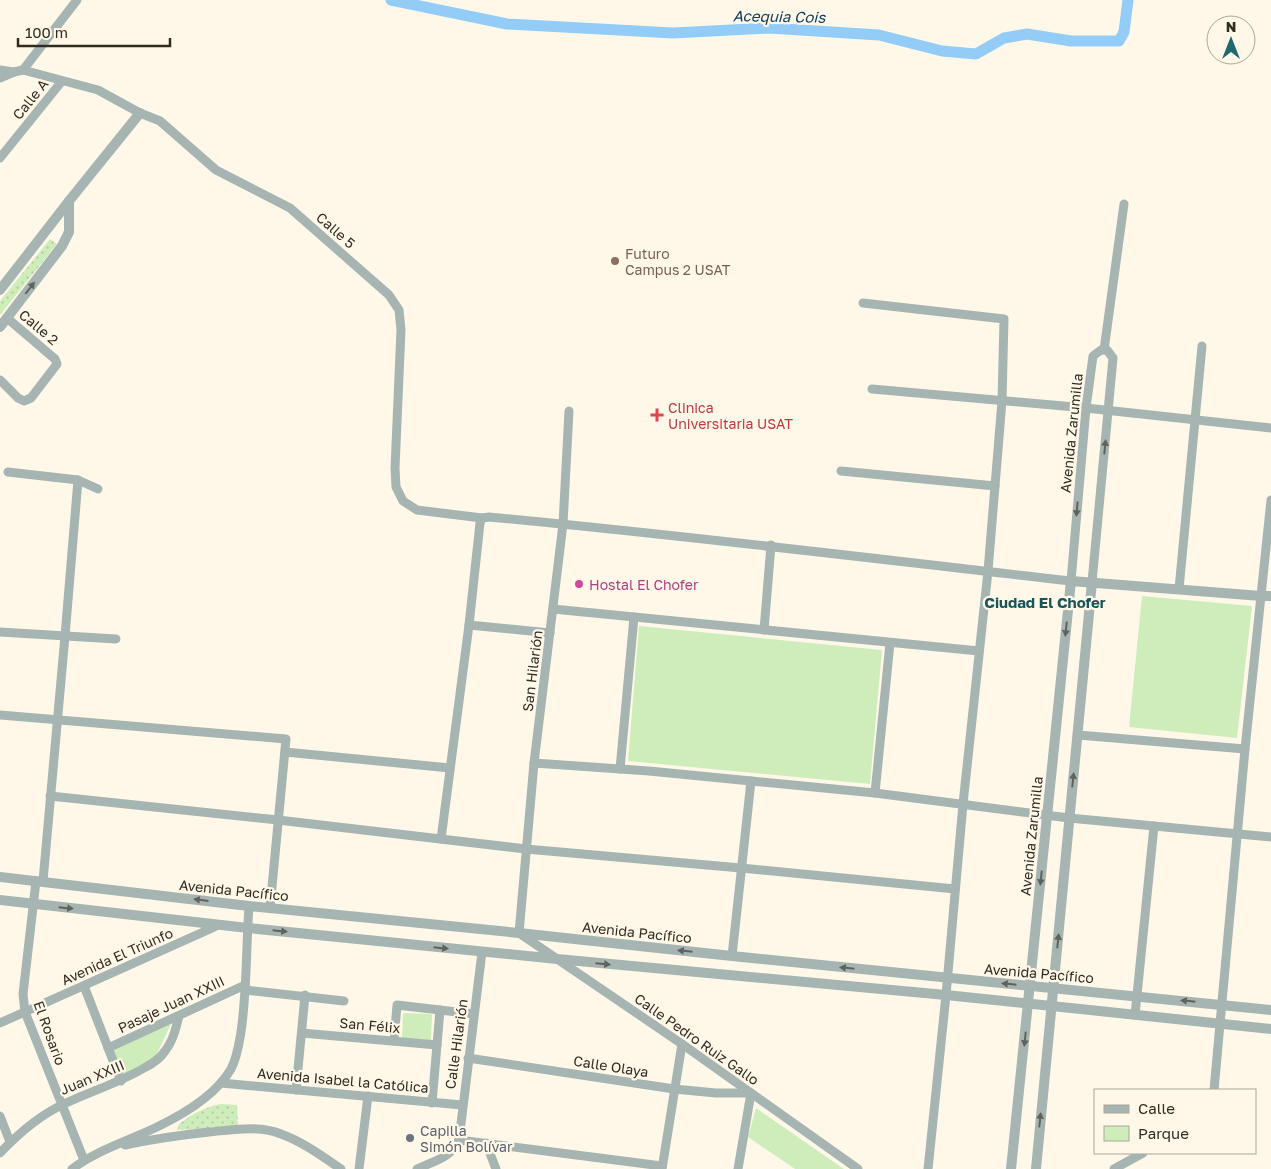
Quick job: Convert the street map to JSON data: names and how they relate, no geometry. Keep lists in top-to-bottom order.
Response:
{
  "streets": {
    "street": [
      "Calle A",
      "Calle 5",
      "Calle 2",
      "Avenida Zarumilla",
      "San Hilarión",
      "Avenida Pacífico",
      "Avenida El Triunfo",
      "Pasaje Juan XXIII",
      "San Félix",
      "El Rosario",
      "Calle Pedro Ruiz Gallo",
      "Calle Hilarión",
      "Calle Olaya",
      "Juan XXIII",
      "Avenida Isabel la Católica"
    ]
  },
  "crossings": [
    ["Calle A", "Calle 5"],
    ["Calle 5", "Avenida Zarumilla"],
    ["Calle 5", "San Hilarión"],
    ["Avenida Zarumilla", "Avenida Pacífico"],
    ["San Hilarión", "Avenida Pacífico"],
    ["San Hilarión", "Calle Pedro Ruiz Gallo"],
    ["Avenida Pacífico", "El Rosario"],
    ["Avenida Pacífico", "Calle Pedro Ruiz Gallo"],
    ["Avenida El Triunfo", "El Rosario"],
    ["Pasaje Juan XXIII", "Juan XXIII"],
    ["El Rosario", "Juan XXIII"],
    ["Calle Pedro Ruiz Gallo", "Calle Olaya"],
    ["Calle Hilarión", "Calle Olaya"],
    ["Calle Hilarión", "Avenida Isabel la Católica"]
  ],
  "districts": ["Ciudad El Chofer"],
  "water": ["Acequia Cois"],
  "places": {
    "other": ["Futuro Campus 2 USAT", "Hostal El Chofer", "Capilla Simón Bolívar"],
    "health": ["Clinica Universitaria USAT"]
  },
  "legend": ["Calle", "Parque"],
  "scale_bar": "100 m",
  "north": "top"
}
